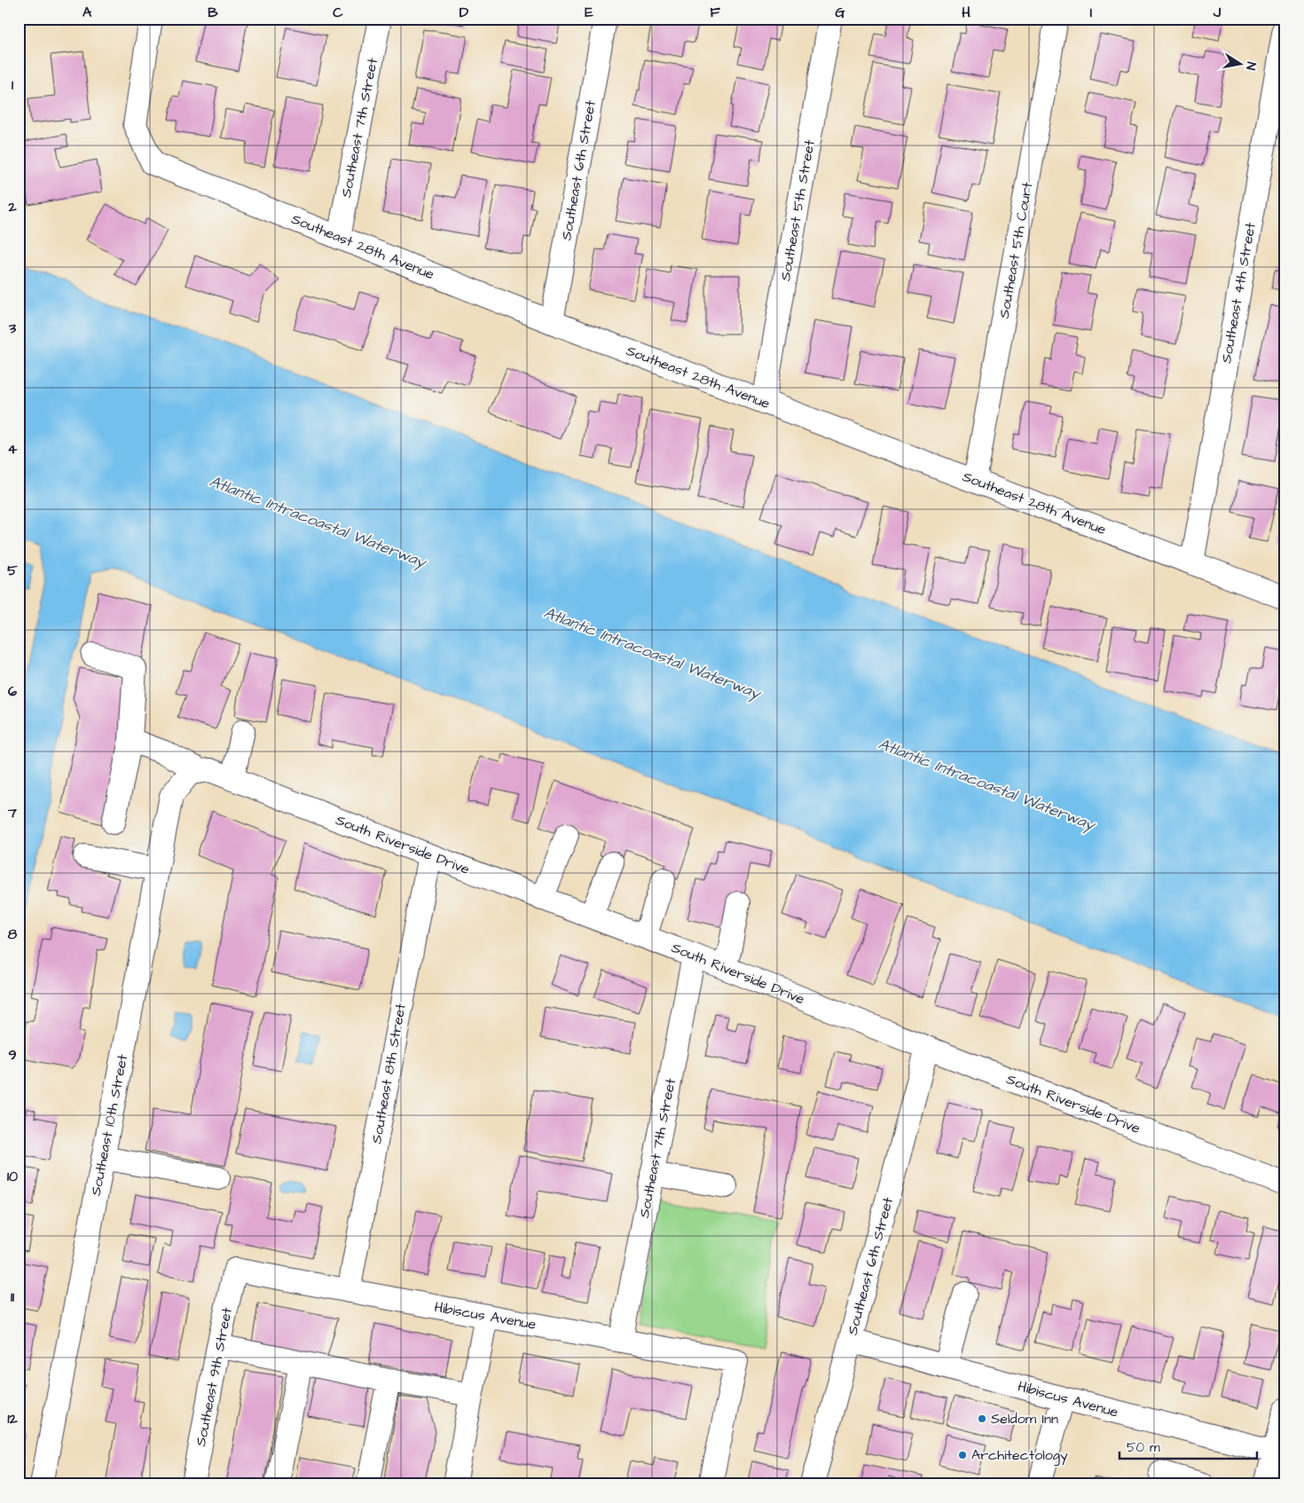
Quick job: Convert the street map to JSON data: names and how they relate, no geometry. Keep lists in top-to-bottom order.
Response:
{
  "streets": {
    "street": [
      "Southeast 7th Street",
      "Southeast 6th Street",
      "Southeast 5th Street",
      "Southeast 28th Avenue",
      "Southeast 5th Court",
      "Southeast 4th Street",
      "South Riverside Drive",
      "Southeast 8th Street",
      "Southeast 10th Street",
      "Hibiscus Avenue",
      "Southeast 9th Street"
    ]
  },
  "crossings": [
    ["Southeast 7th Street", "Southeast 28th Avenue"],
    ["Southeast 7th Street", "South Riverside Drive"],
    ["Southeast 7th Street", "Hibiscus Avenue"],
    ["Southeast 6th Street", "Southeast 28th Avenue"],
    ["Southeast 6th Street", "South Riverside Drive"],
    ["Southeast 6th Street", "Hibiscus Avenue"],
    ["Southeast 5th Street", "Southeast 28th Avenue"],
    ["Southeast 28th Avenue", "Southeast 5th Court"],
    ["Southeast 28th Avenue", "Southeast 4th Street"],
    ["South Riverside Drive", "Southeast 8th Street"],
    ["South Riverside Drive", "Southeast 10th Street"],
    ["Southeast 8th Street", "Hibiscus Avenue"],
    ["Hibiscus Avenue", "Southeast 9th Street"]
  ],
  "water": ["Atlantic Intracoastal Waterway"],
  "places": ["Seldom Inn", "Architectology"],
  "scale_bar": "50 m",
  "north": "right",
  "grid": {
    "columns": [
      "A",
      "B",
      "C",
      "D",
      "E",
      "F",
      "G",
      "H",
      "I",
      "J"
    ],
    "rows": [
      "1",
      "2",
      "3",
      "4",
      "5",
      "6",
      "7",
      "8",
      "9",
      "10",
      "11",
      "12"
    ]
  }
}
